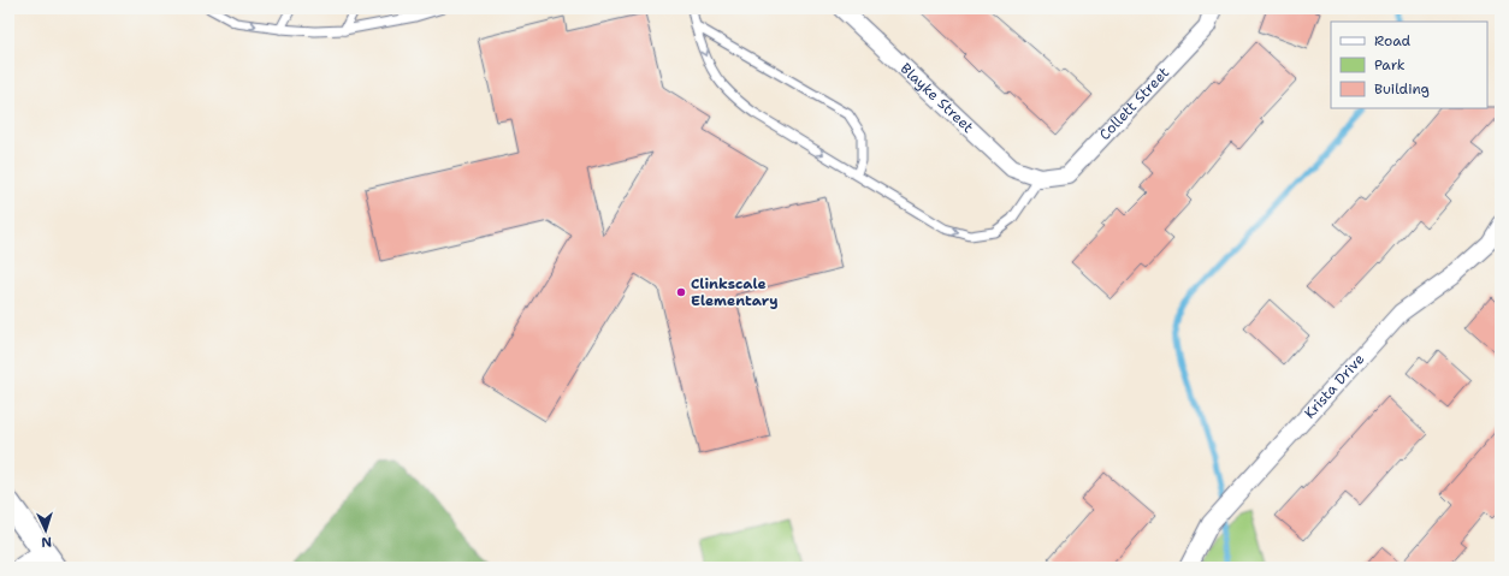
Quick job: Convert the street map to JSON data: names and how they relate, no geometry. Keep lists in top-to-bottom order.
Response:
{
  "streets": {
    "street": ["Blayke Street", "Collett Street", "Krista Drive"]
  },
  "crossings": [
    ["Blayke Street", "Collett Street"]
  ],
  "places": ["Clinkscale Elementary"],
  "legend": ["Road", "Park", "Building"],
  "north": "bottom"
}
